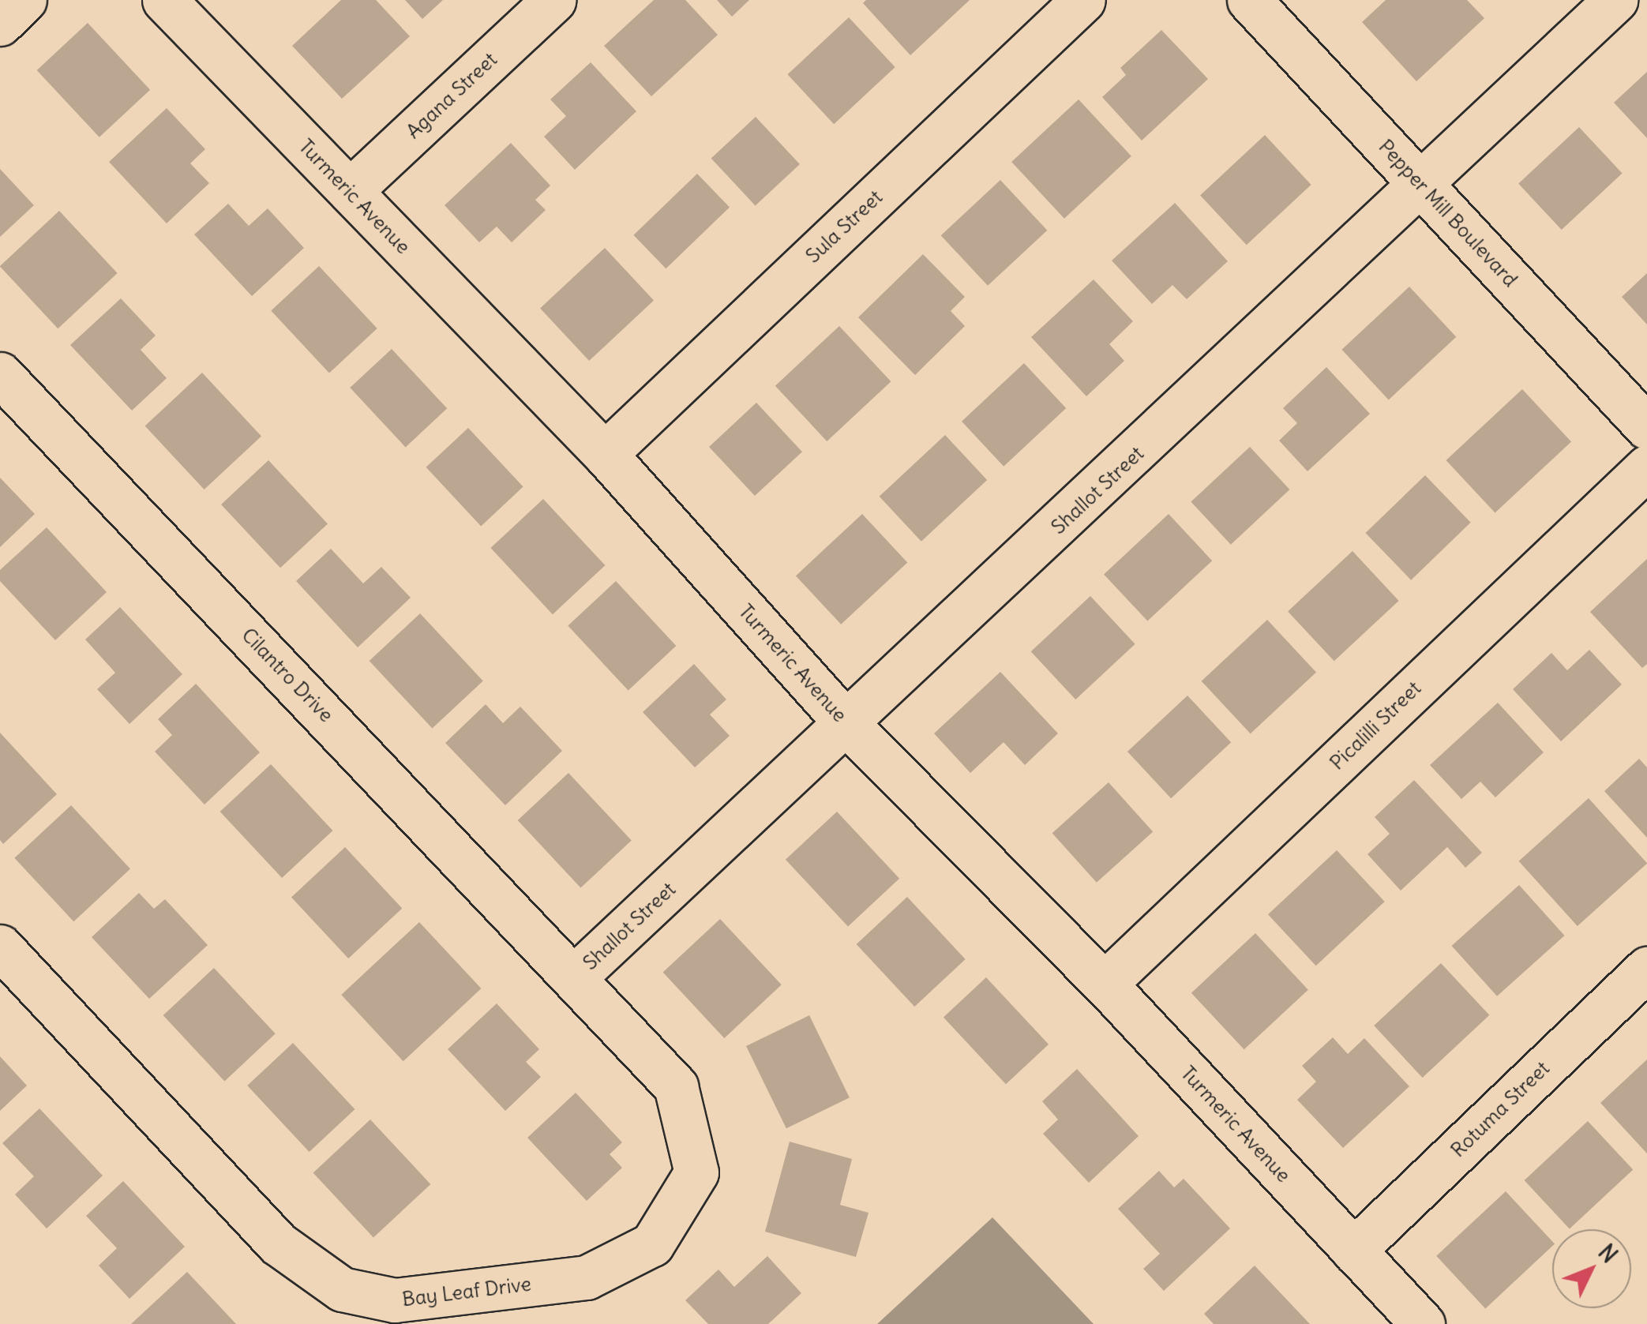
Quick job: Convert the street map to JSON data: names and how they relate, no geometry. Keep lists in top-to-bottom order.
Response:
{
  "streets": {
    "street": [
      "Agana Street",
      "Turmeric Avenue",
      "Pepper Mill Boulevard",
      "Sula Street",
      "Shallot Street",
      "Cilantro Drive",
      "Picalilli Street",
      "Rotuma Street",
      "Bay Leaf Drive"
    ]
  },
  "crossings": [
    ["Agana Street", "Turmeric Avenue"],
    ["Turmeric Avenue", "Sula Street"],
    ["Turmeric Avenue", "Shallot Street"],
    ["Turmeric Avenue", "Picalilli Street"],
    ["Turmeric Avenue", "Rotuma Street"],
    ["Pepper Mill Boulevard", "Shallot Street"],
    ["Shallot Street", "Cilantro Drive"],
    ["Shallot Street", "Bay Leaf Drive"],
    ["Cilantro Drive", "Bay Leaf Drive"]
  ],
  "north": "top right"
}
